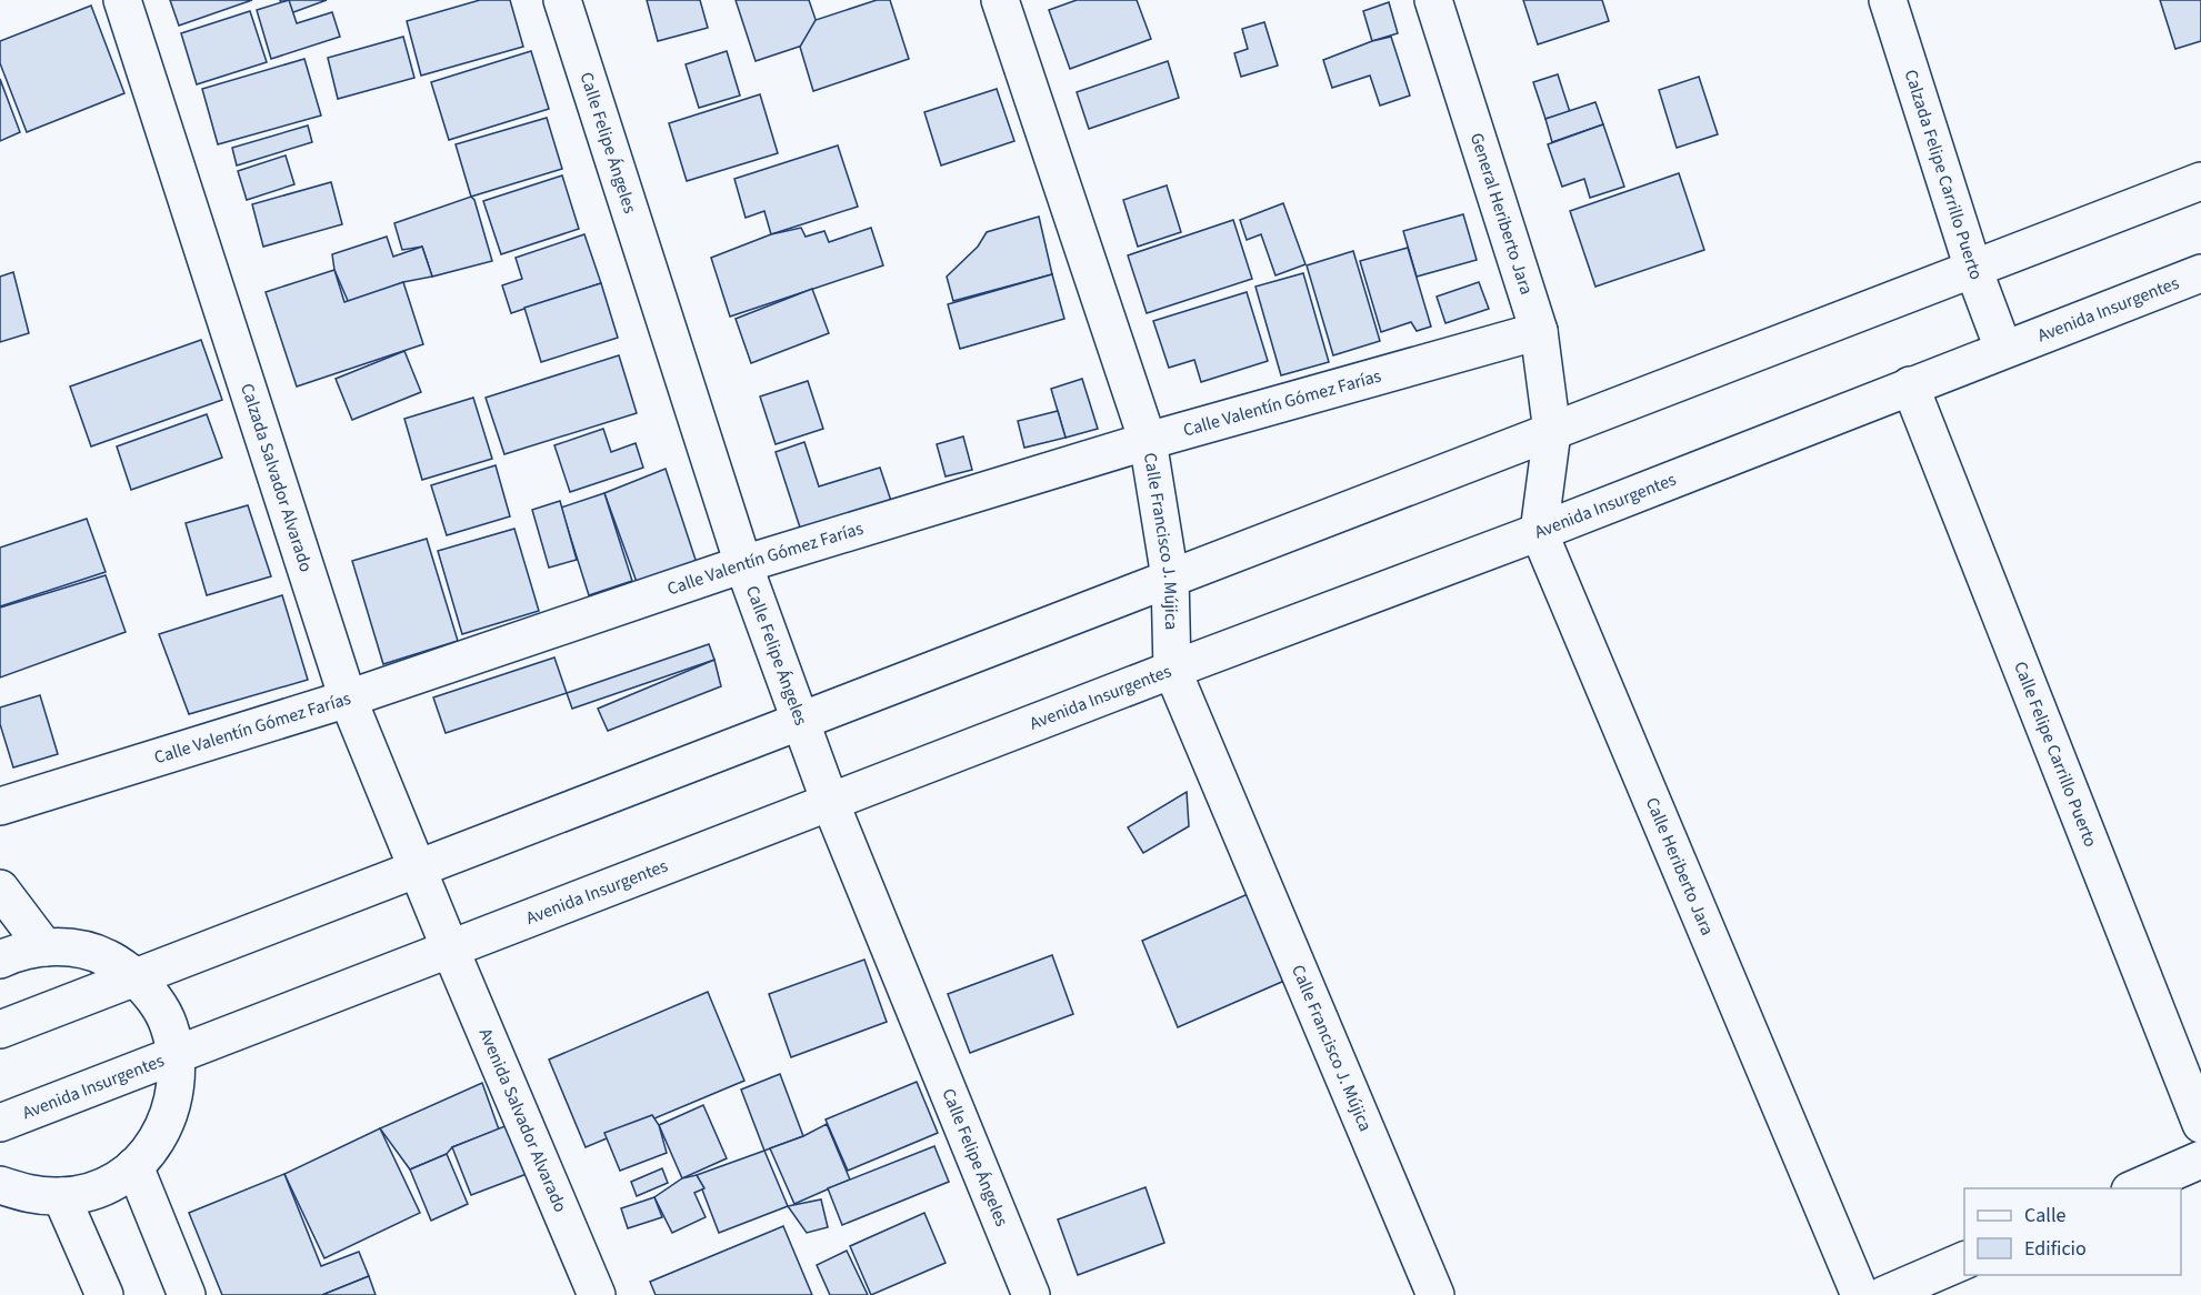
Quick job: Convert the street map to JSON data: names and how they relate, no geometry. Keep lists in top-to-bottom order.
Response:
{
  "streets": {
    "street": [
      "Calle Felipe Ángeles",
      "Calzada Felipe Carrillo Puerto",
      "General Heriberto Jara",
      "Avenida Insurgentes",
      "Calle Valentín Gómez Farías",
      "Calzada Salvador Alvarado",
      "Calle Francisco J. Mújica",
      "Calle Felipe Carrillo Puerto",
      "Calle Heriberto Jara",
      "Avenida Salvador Alvarado"
    ]
  },
  "crossings": [
    ["Calle Felipe Ángeles", "Avenida Insurgentes"],
    ["Calle Felipe Ángeles", "Calle Valentín Gómez Farías"],
    ["Calzada Felipe Carrillo Puerto", "Avenida Insurgentes"],
    ["General Heriberto Jara", "Calle Valentín Gómez Farías"],
    ["Avenida Insurgentes", "Calzada Salvador Alvarado"],
    ["Avenida Insurgentes", "Calle Francisco J. Mújica"],
    ["Avenida Insurgentes", "Calle Felipe Carrillo Puerto"],
    ["Avenida Insurgentes", "Calle Heriberto Jara"],
    ["Avenida Insurgentes", "Avenida Salvador Alvarado"],
    ["Calle Valentín Gómez Farías", "Calzada Salvador Alvarado"],
    ["Calle Valentín Gómez Farías", "Calle Francisco J. Mújica"],
    ["Calzada Salvador Alvarado", "Avenida Salvador Alvarado"]
  ],
  "legend": ["Calle", "Edificio"]
}
